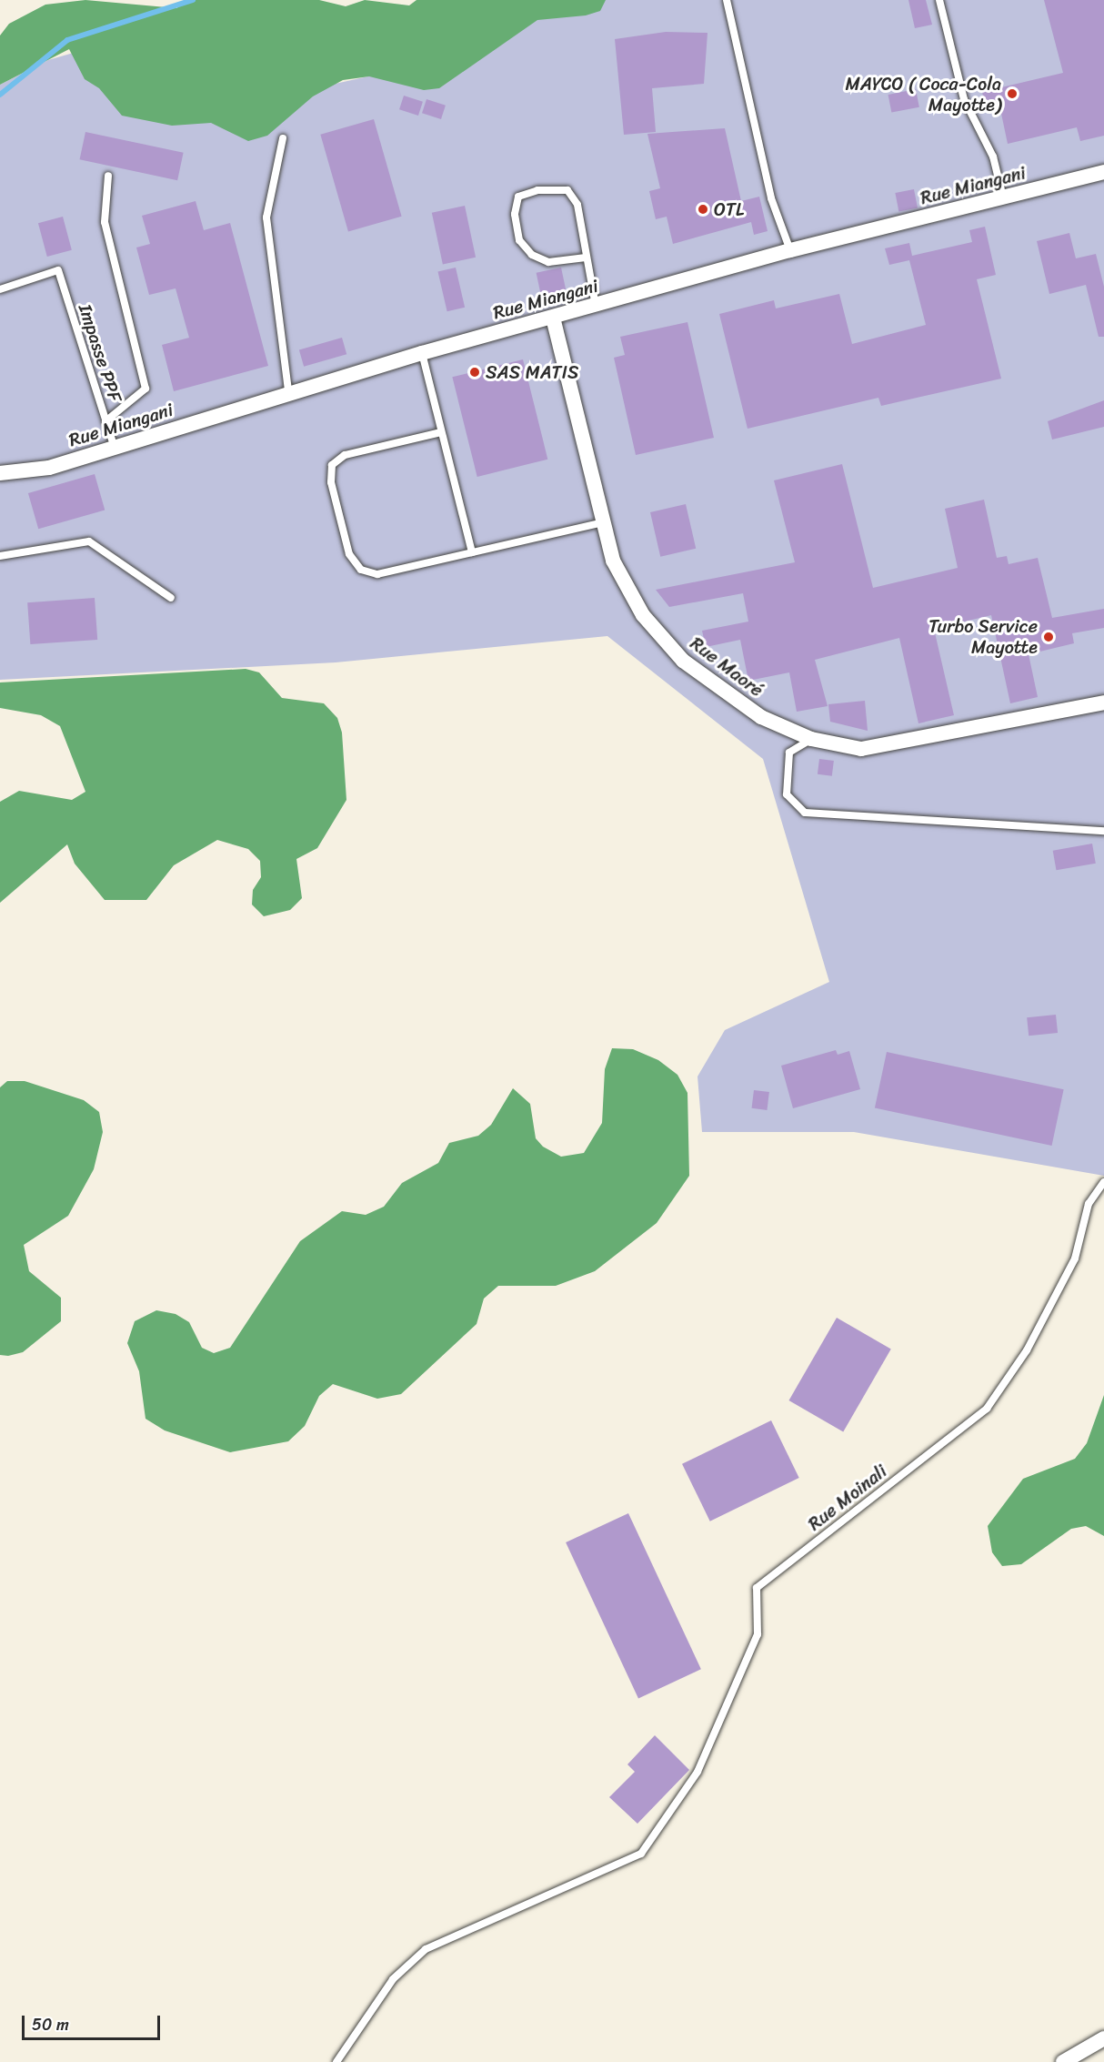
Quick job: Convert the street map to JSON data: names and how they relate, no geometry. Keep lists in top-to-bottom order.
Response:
{
  "streets": {
    "street": ["Rue Miangani", "Rue Maoré"],
    "lane": ["Impasse PPF", "Rue Moinali"]
  },
  "crossings": [
    ["Rue Miangani", "Impasse PPF"],
    ["Rue Miangani", "Rue Maoré"]
  ],
  "places": [
    "MAYCO ( Coca-Cola Mayotte)",
    "OTL",
    "SAS MATIS",
    "Turbo Service Mayotte"
  ],
  "scale_bar": "50 m"
}
